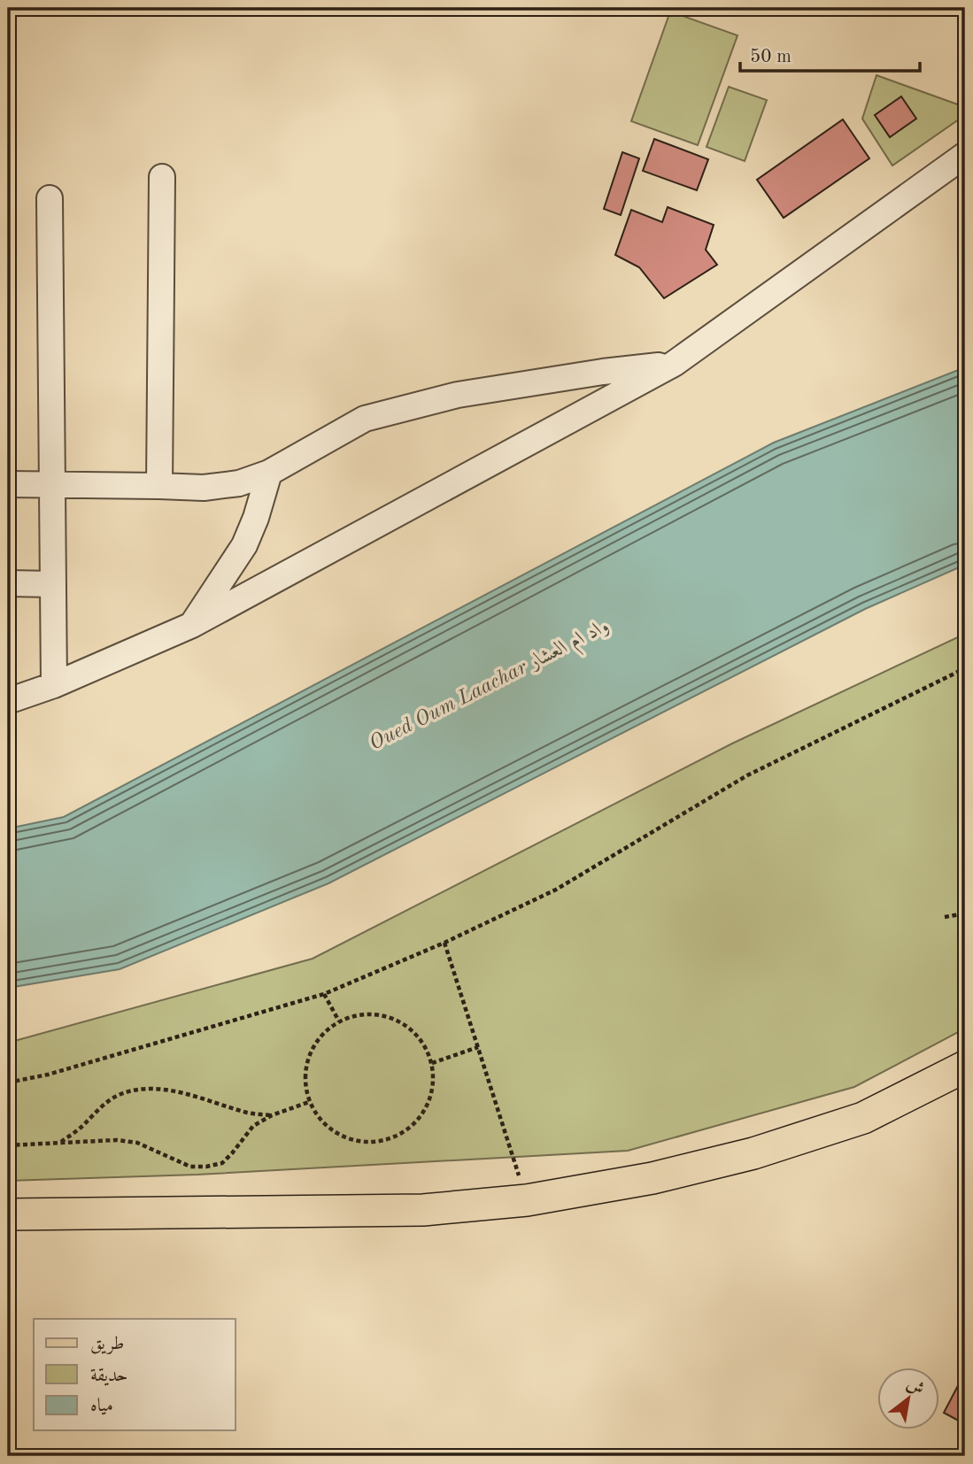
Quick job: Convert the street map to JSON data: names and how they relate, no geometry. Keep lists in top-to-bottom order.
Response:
{
  "water": ["Oued Oum Laachar واد ام العشار"],
  "legend": ["طريق", "حديقة", "مياه"],
  "scale_bar": "50 m",
  "north": "top right"
}
